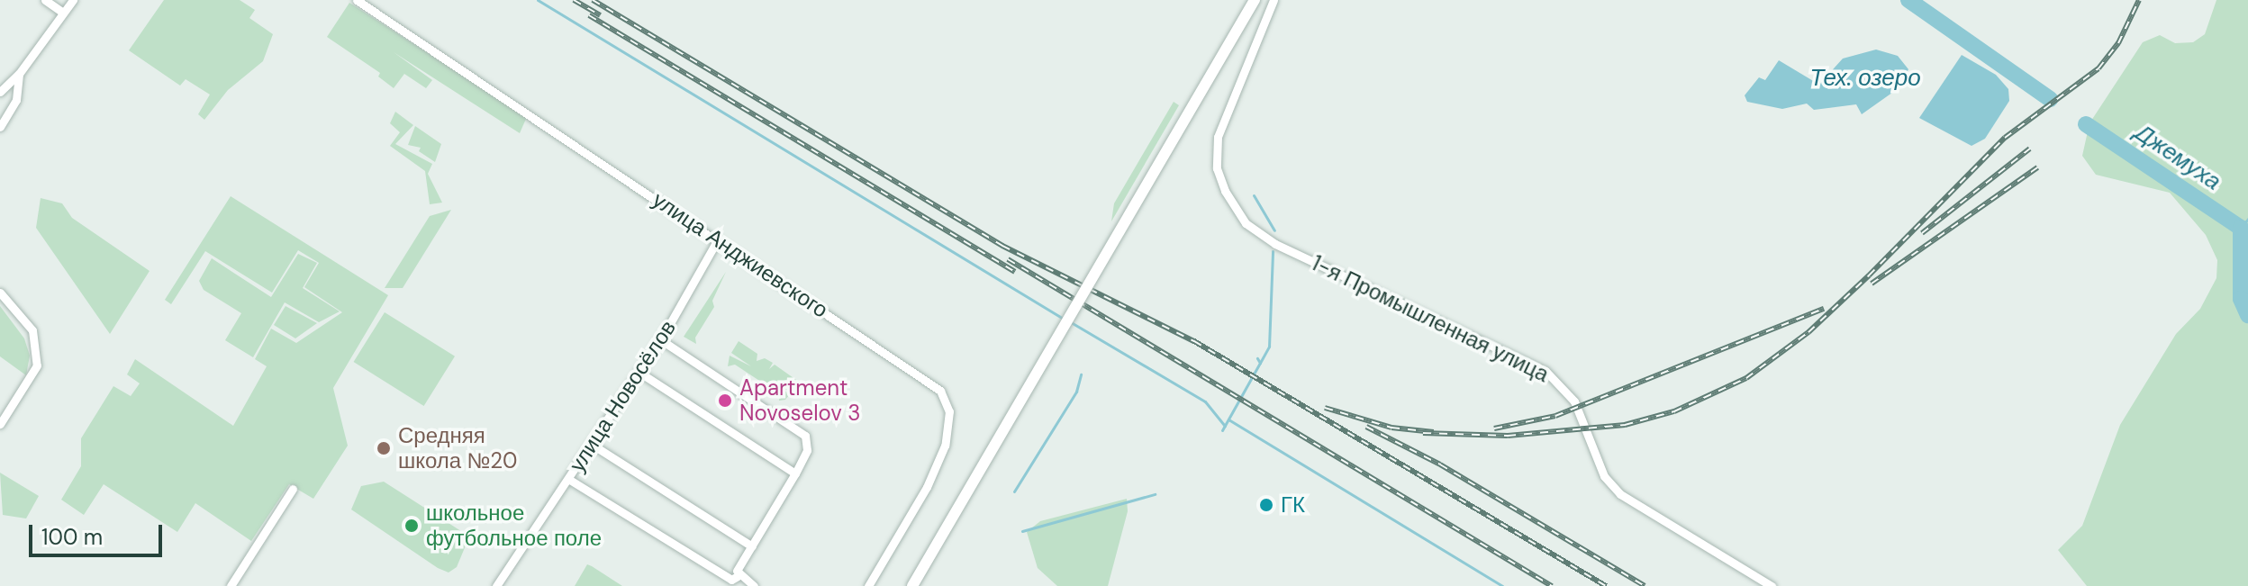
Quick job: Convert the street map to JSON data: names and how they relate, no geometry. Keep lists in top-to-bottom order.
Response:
{
  "streets": {
    "street": ["улица Анджиевского", "1-я Промышленная улица", "улица Новосёлов"]
  },
  "crossings": [
    ["улица Анджиевского", "улица Новосёлов"]
  ],
  "water": ["Тех. озеро", "Джемуха"],
  "places": [
    "Apartment Novoselov 3",
    "Средняя школа №20",
    "ГК",
    "школьное футбольное поле"
  ],
  "scale_bar": "100 m"
}
